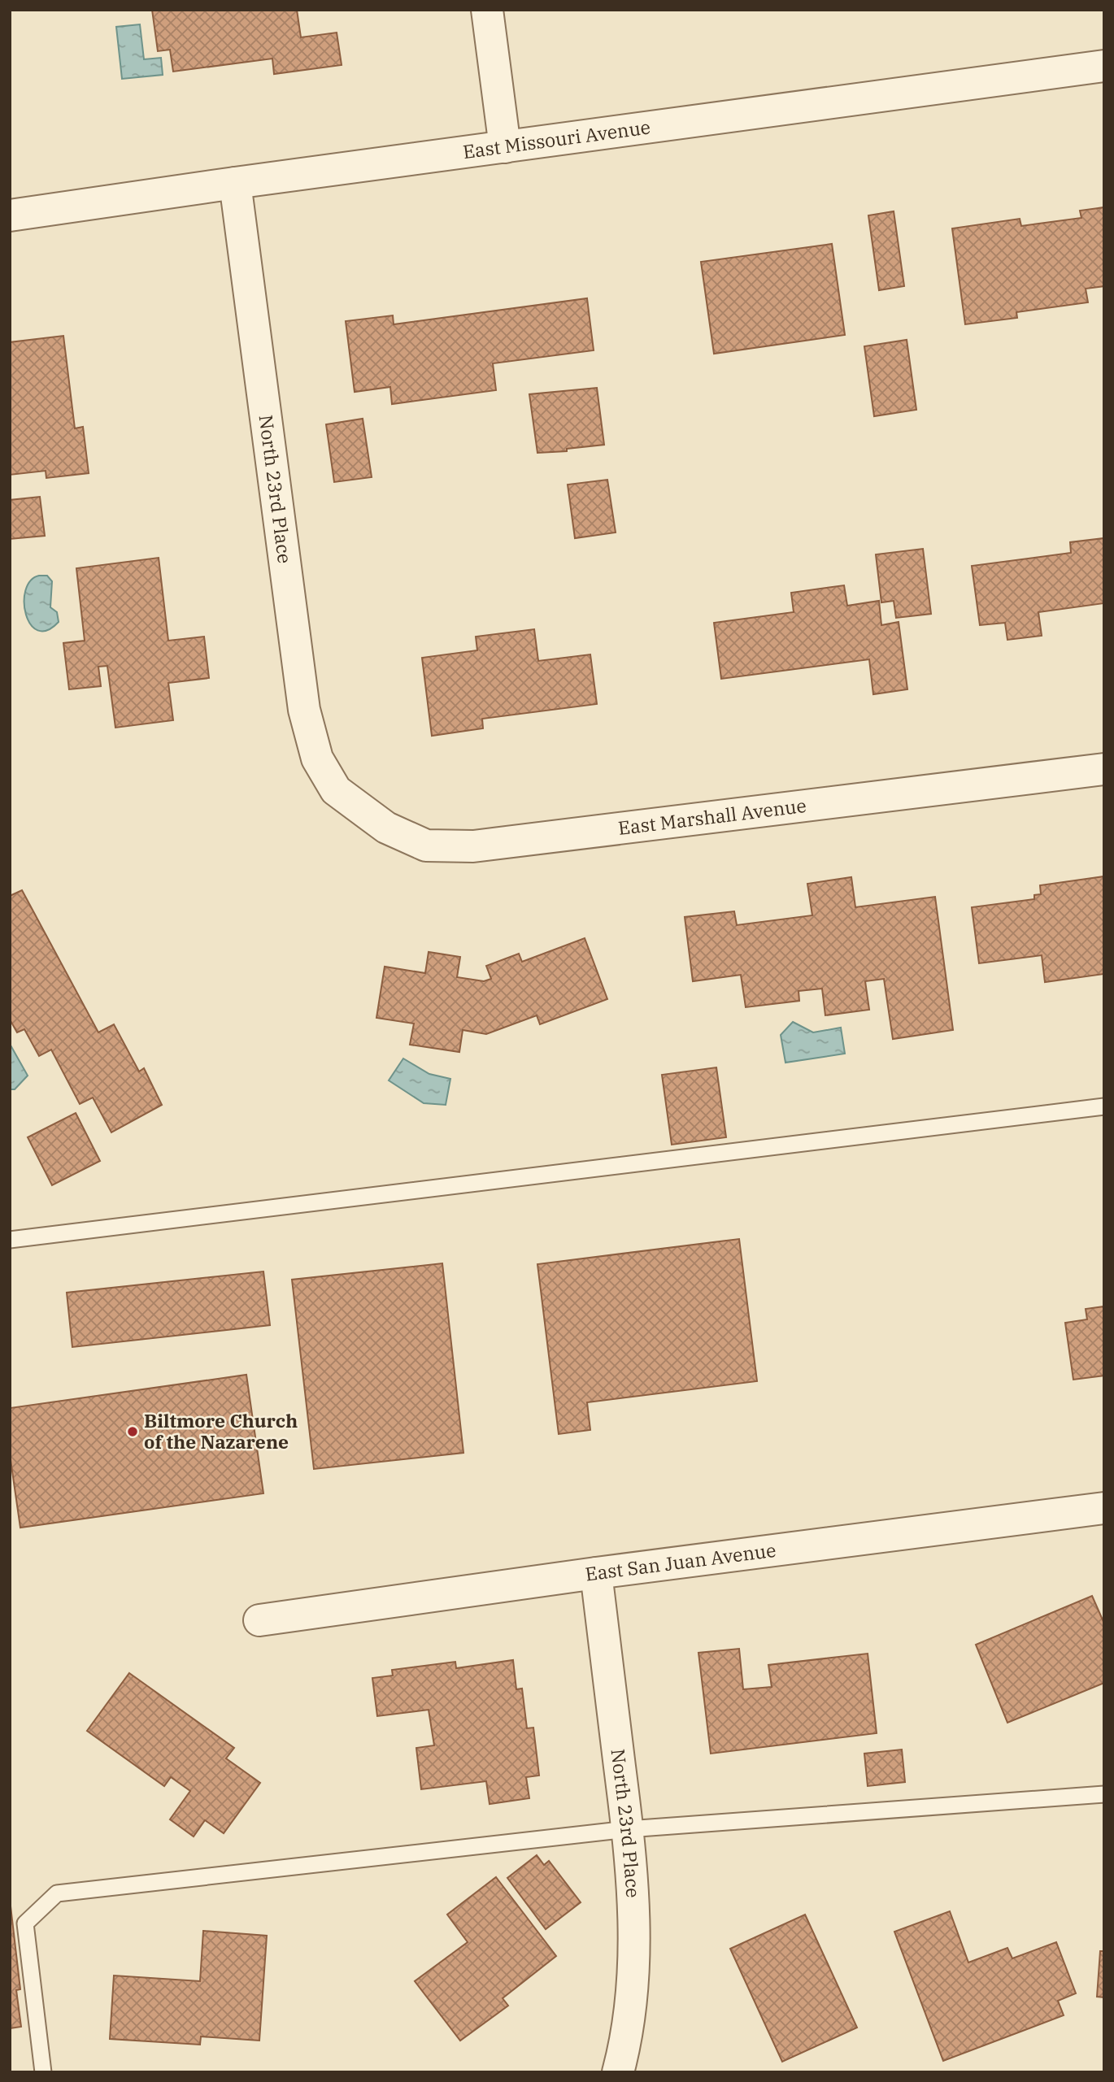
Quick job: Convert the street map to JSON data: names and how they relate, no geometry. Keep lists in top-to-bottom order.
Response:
{
  "streets": {
    "street": [
      "East Missouri Avenue",
      "North 23rd Place",
      "East Marshall Avenue",
      "East San Juan Avenue"
    ]
  },
  "crossings": [
    ["East Missouri Avenue", "North 23rd Place"],
    ["North 23rd Place", "East Marshall Avenue"],
    ["North 23rd Place", "East San Juan Avenue"]
  ],
  "places": ["Biltmore Church of the Nazarene"]
}
